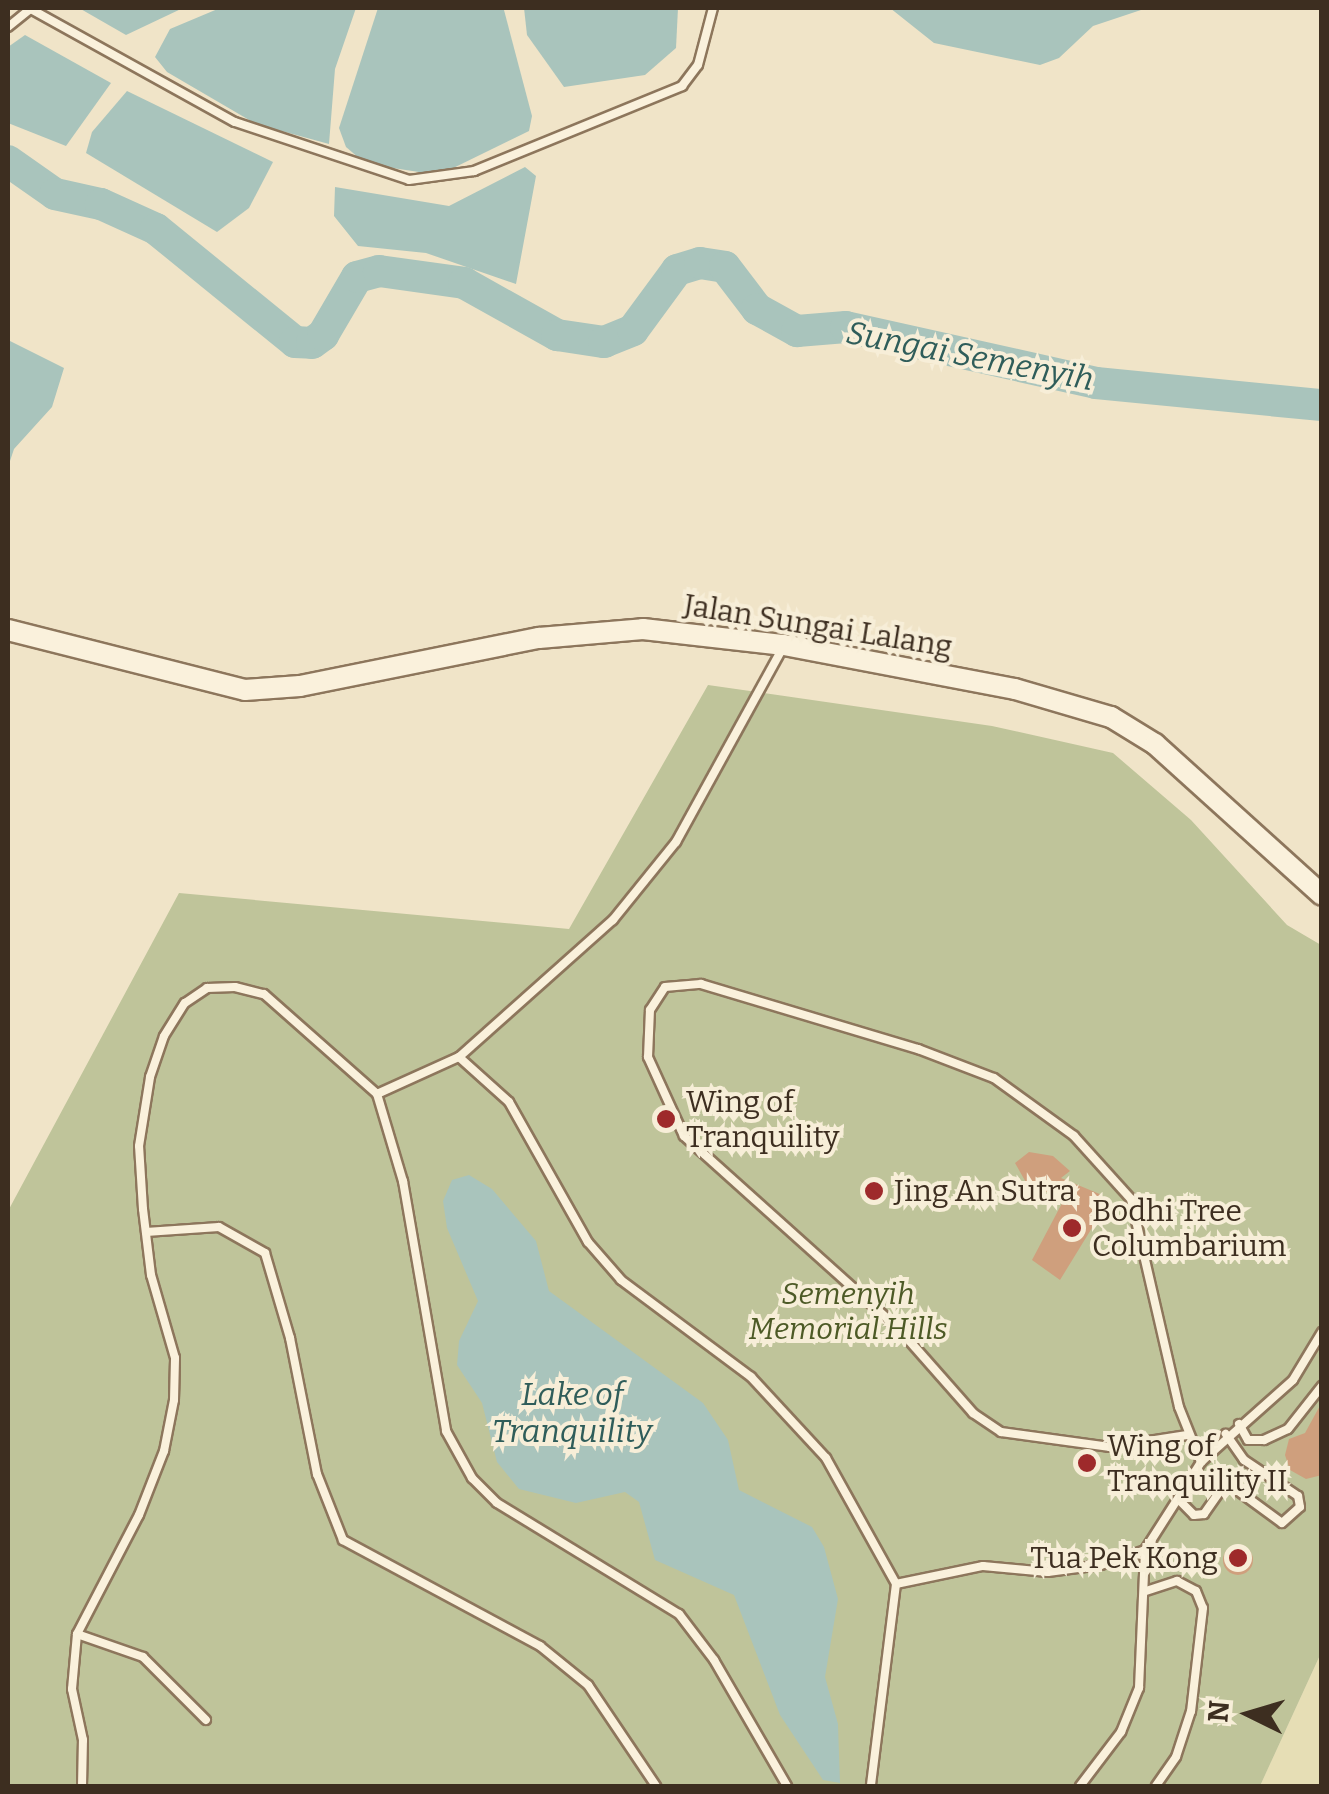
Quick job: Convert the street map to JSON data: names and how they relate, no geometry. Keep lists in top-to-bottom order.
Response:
{
  "streets": {
    "street": ["Jalan Sungai Lalang"]
  },
  "water": ["Sungai Semenyih", "Lake of Tranquility"],
  "parks": ["Semenyih Memorial Hills"],
  "places": [
    "Wing of Tranquility",
    "Jing An Sutra",
    "Bodhi Tree Columbarium",
    "Wing of Tranquility II",
    "Tua Pek Kong"
  ],
  "north": "left"
}
